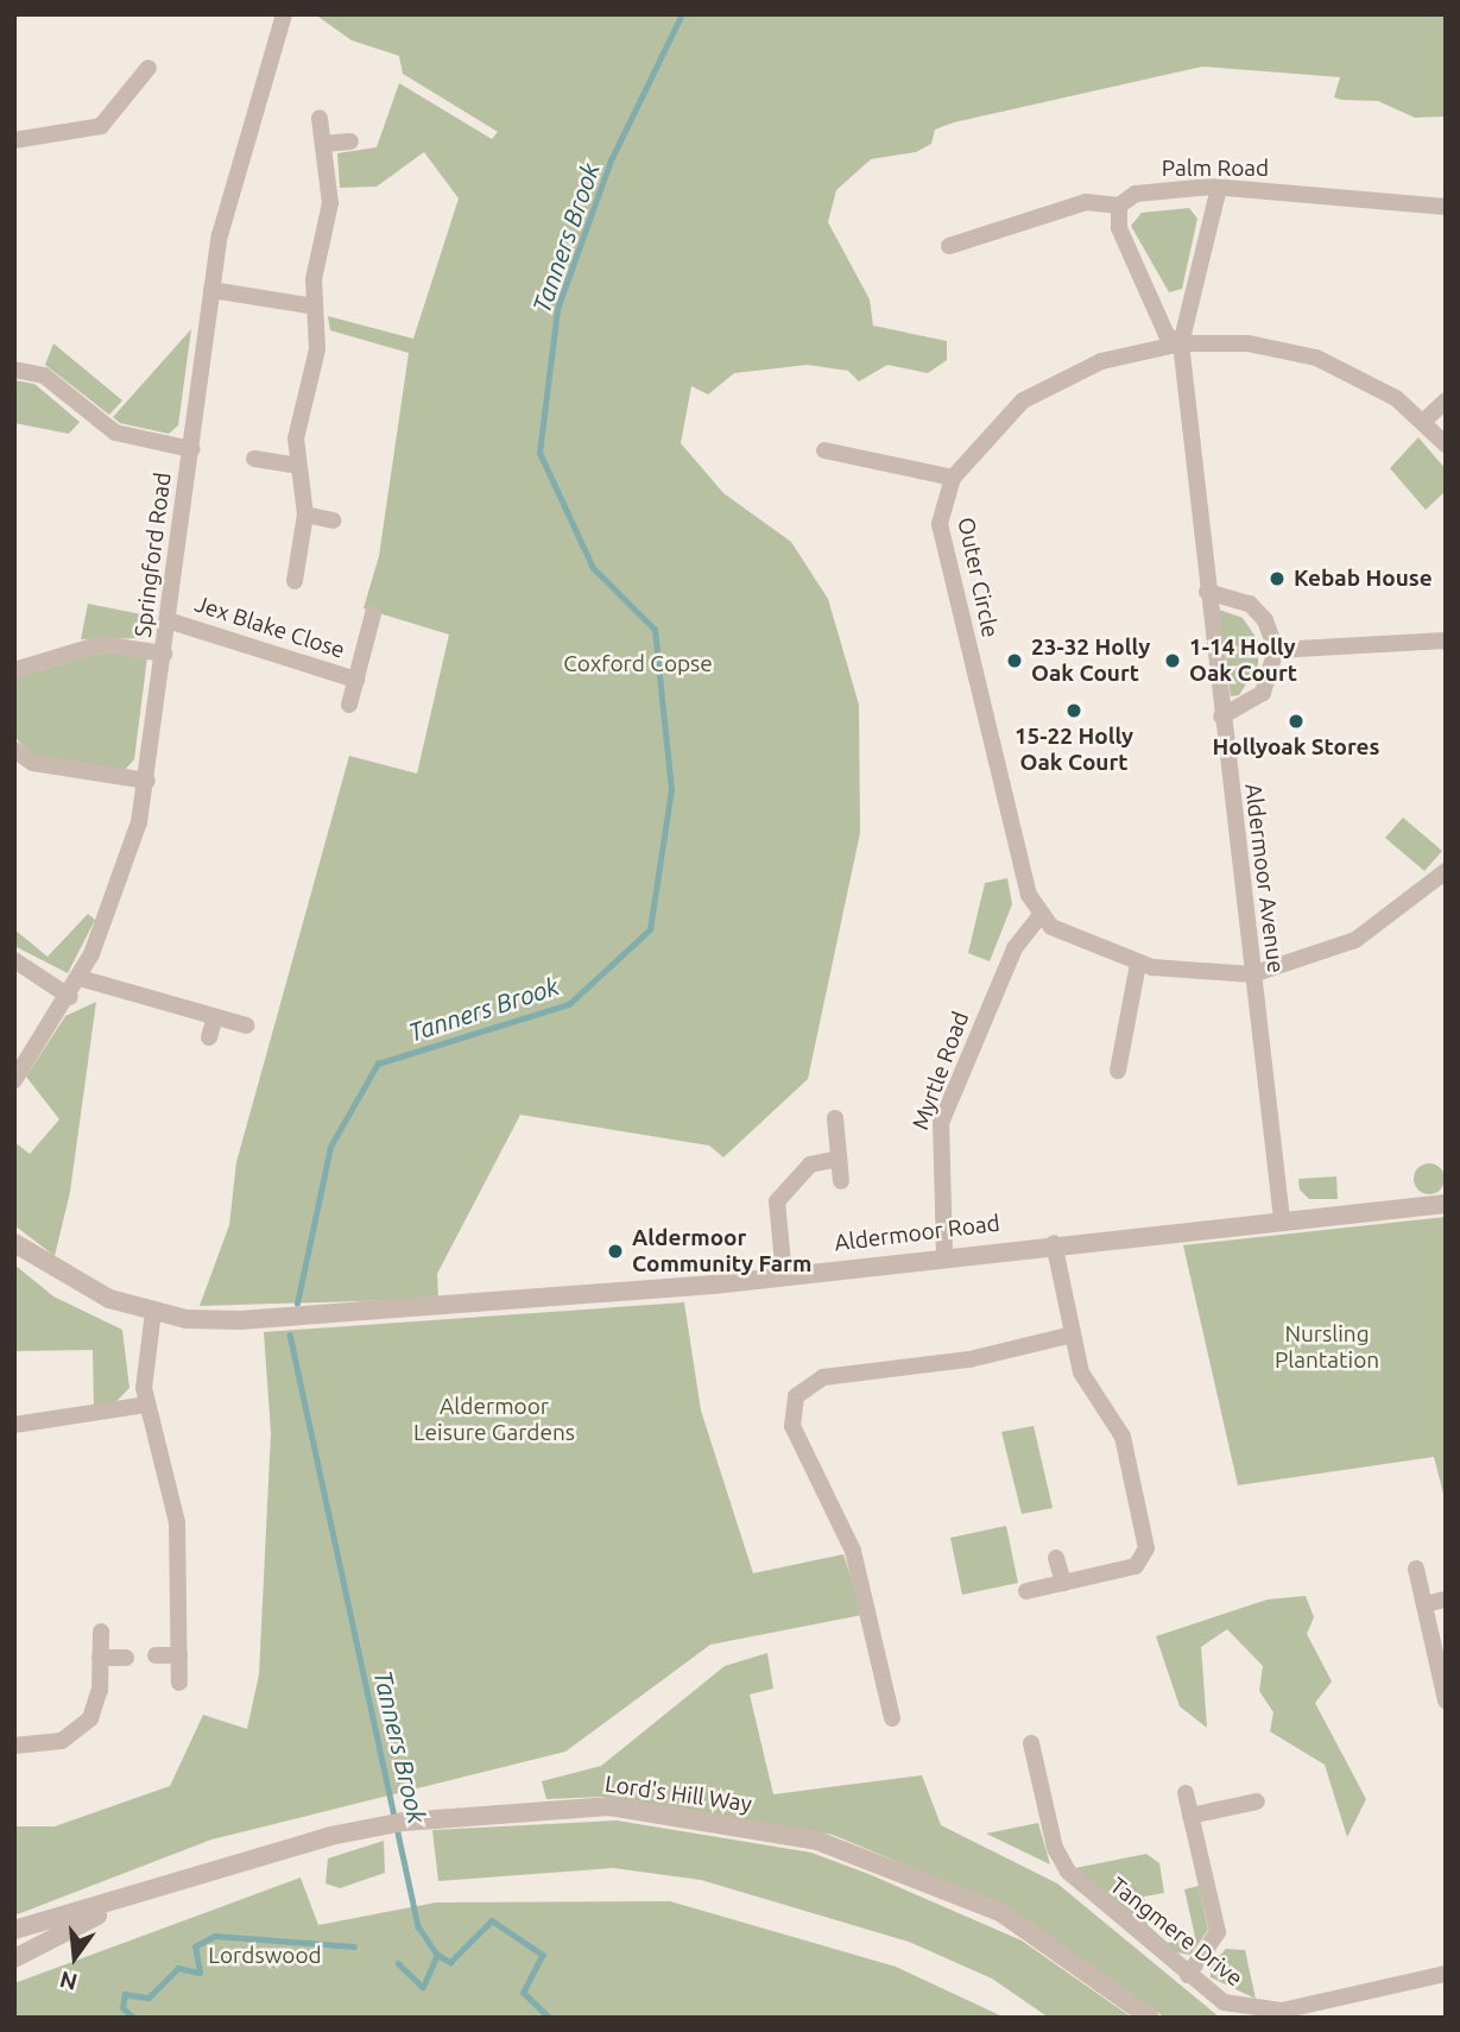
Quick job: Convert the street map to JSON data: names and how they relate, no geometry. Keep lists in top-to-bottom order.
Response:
{
  "streets": {
    "street": [
      "Palm Road",
      "Springford Road",
      "Outer Circle",
      "Jex Blake Close",
      "Aldermoor Avenue",
      "Myrtle Road",
      "Aldermoor Road",
      "Lord's Hill Way",
      "Tangmere Drive"
    ]
  },
  "crossings": [
    ["Palm Road", "Aldermoor Avenue"],
    ["Springford Road", "Jex Blake Close"],
    ["Outer Circle", "Aldermoor Avenue"],
    ["Outer Circle", "Myrtle Road"],
    ["Aldermoor Avenue", "Aldermoor Road"],
    ["Myrtle Road", "Aldermoor Road"]
  ],
  "water": ["Tanners Brook"],
  "parks": [
    "Coxford Copse",
    "Nursling Plantation",
    "Aldermoor Leisure Gardens",
    "Lordswood"
  ],
  "places": [
    "Kebab House",
    "23-32 Holly Oak Court",
    "1-14 Holly Oak Court",
    "15-22 Holly Oak Court",
    "Hollyoak Stores",
    "Aldermoor Community Farm"
  ],
  "north": "bottom"
}
